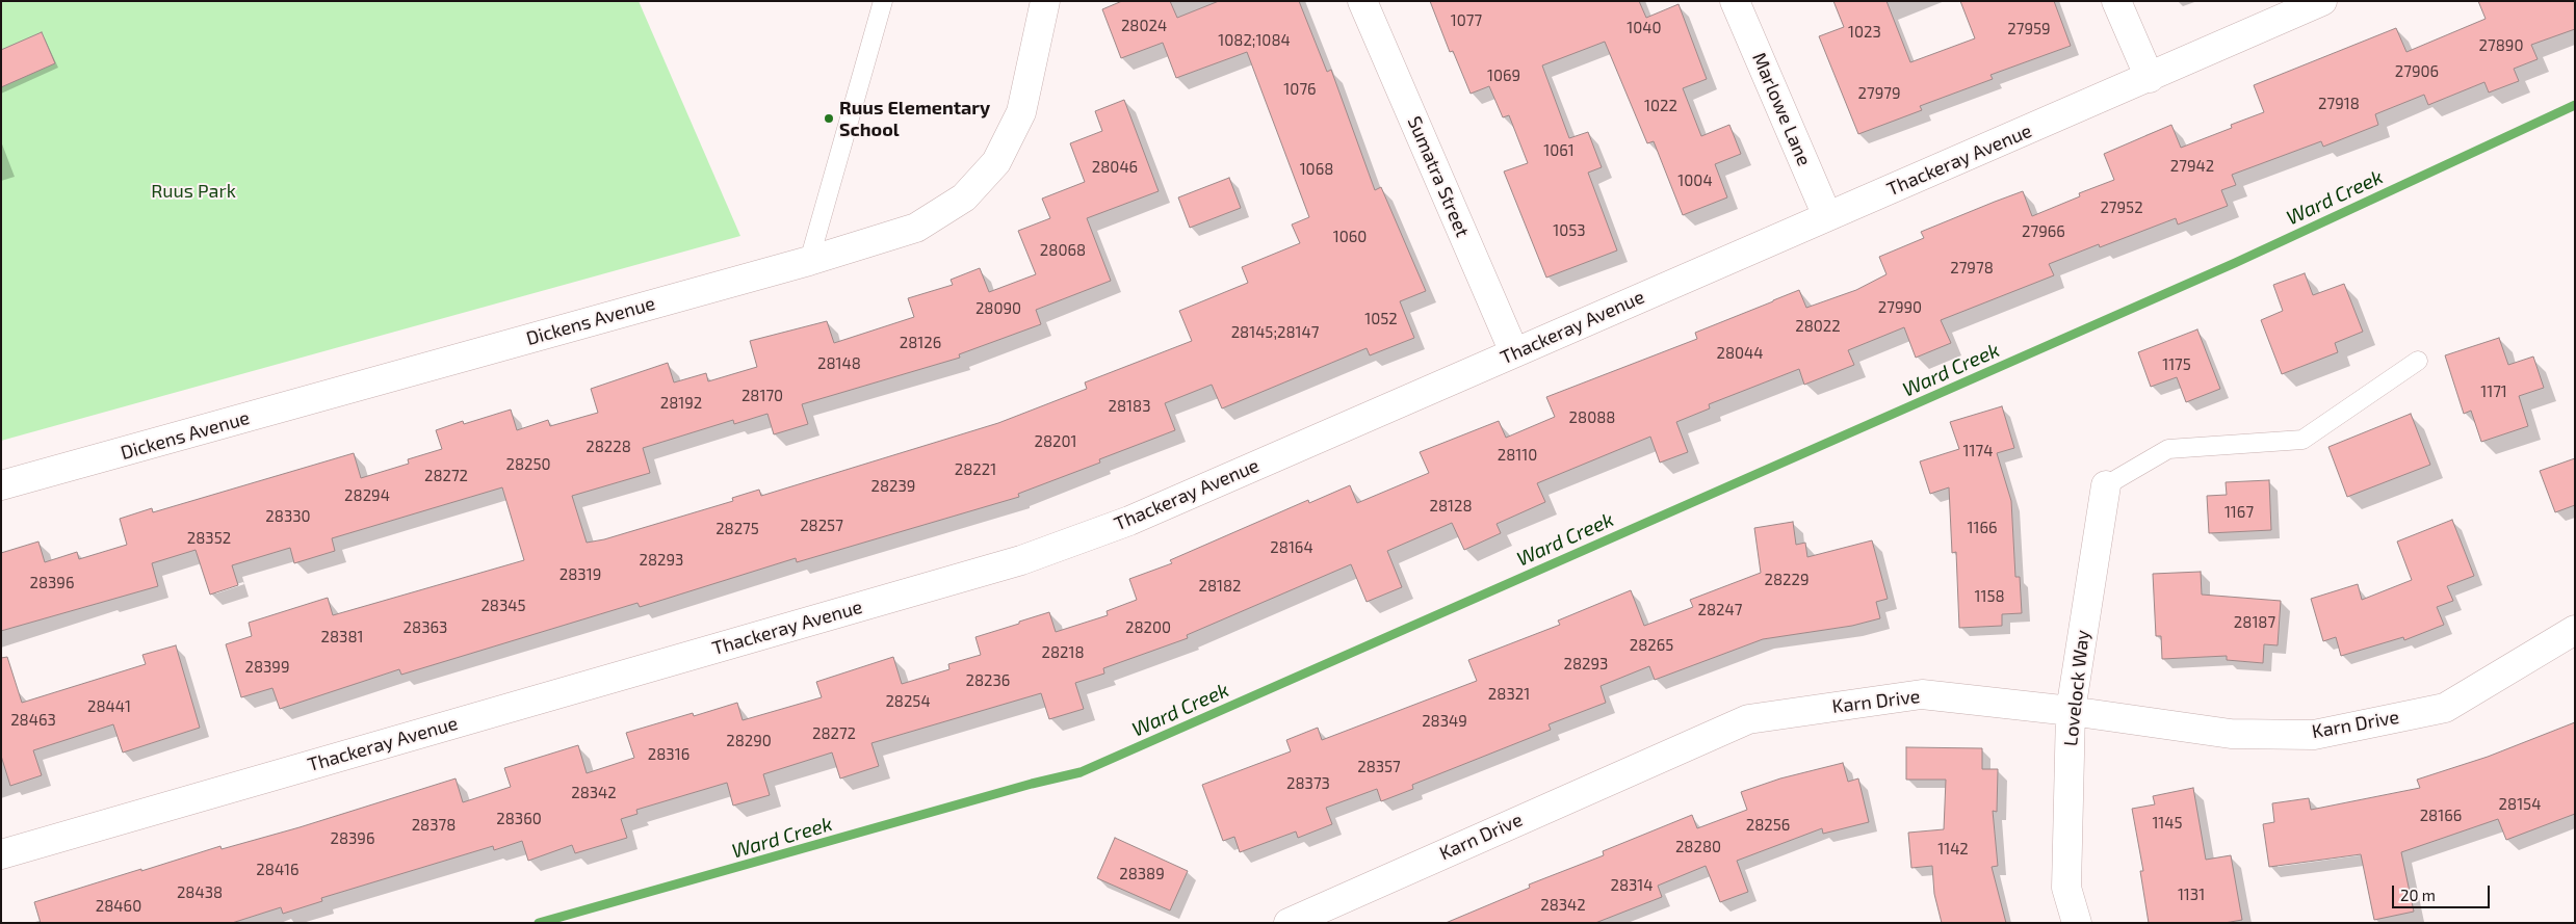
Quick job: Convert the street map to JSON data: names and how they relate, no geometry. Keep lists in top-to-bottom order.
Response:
{
  "streets": {
    "street": [
      "Marlowe Lane",
      "Thackeray Avenue",
      "Sumatra Street",
      "Dickens Avenue",
      "Lovelock Way",
      "Karn Drive"
    ]
  },
  "crossings": [
    ["Marlowe Lane", "Thackeray Avenue"],
    ["Thackeray Avenue", "Sumatra Street"],
    ["Lovelock Way", "Karn Drive"]
  ],
  "water": ["Ward Creek"],
  "parks": ["Ruus Park"],
  "places": ["Ruus Elementary School"],
  "house_numbers": [
    "1077",
    "28024",
    "1040",
    "27959",
    "1023",
    "1082;1084",
    "27890",
    "27906",
    "1069",
    "1076",
    "27979",
    "27918",
    "1022",
    "1061",
    "27942",
    "28046",
    "1068",
    "1004",
    "27952",
    "1053",
    "27966",
    "1060",
    "28068",
    "27978",
    "27990",
    "28090",
    "1052",
    "28022",
    "28145;28147",
    "28126",
    "28044",
    "28148",
    "1175",
    "1171",
    "28170",
    "28192",
    "28183",
    "28088",
    "28201",
    "28228",
    "1174",
    "28110",
    "28250",
    "28221",
    "28272",
    "28239",
    "28294",
    "28128",
    "1167",
    "28330",
    "28257",
    "1166",
    "28275",
    "28352",
    "28164",
    "28293",
    "28319",
    "28229",
    "28396",
    "28182",
    "1158",
    "28345",
    "28247",
    "28187",
    "28363",
    "28200",
    "28381",
    "28265",
    "28218",
    "28293",
    "28399",
    "28236",
    "28321",
    "28254",
    "28441",
    "28463",
    "28349",
    "28272",
    "28290",
    "28316",
    "28357",
    "28373",
    "28342",
    "28154",
    "28166",
    "28360",
    "1145",
    "28378",
    "28256",
    "28396",
    "28280",
    "1142",
    "28416",
    "28389",
    "28314",
    "28438",
    "1131",
    "28342",
    "28460"
  ],
  "scale_bar": "20 m"
}
